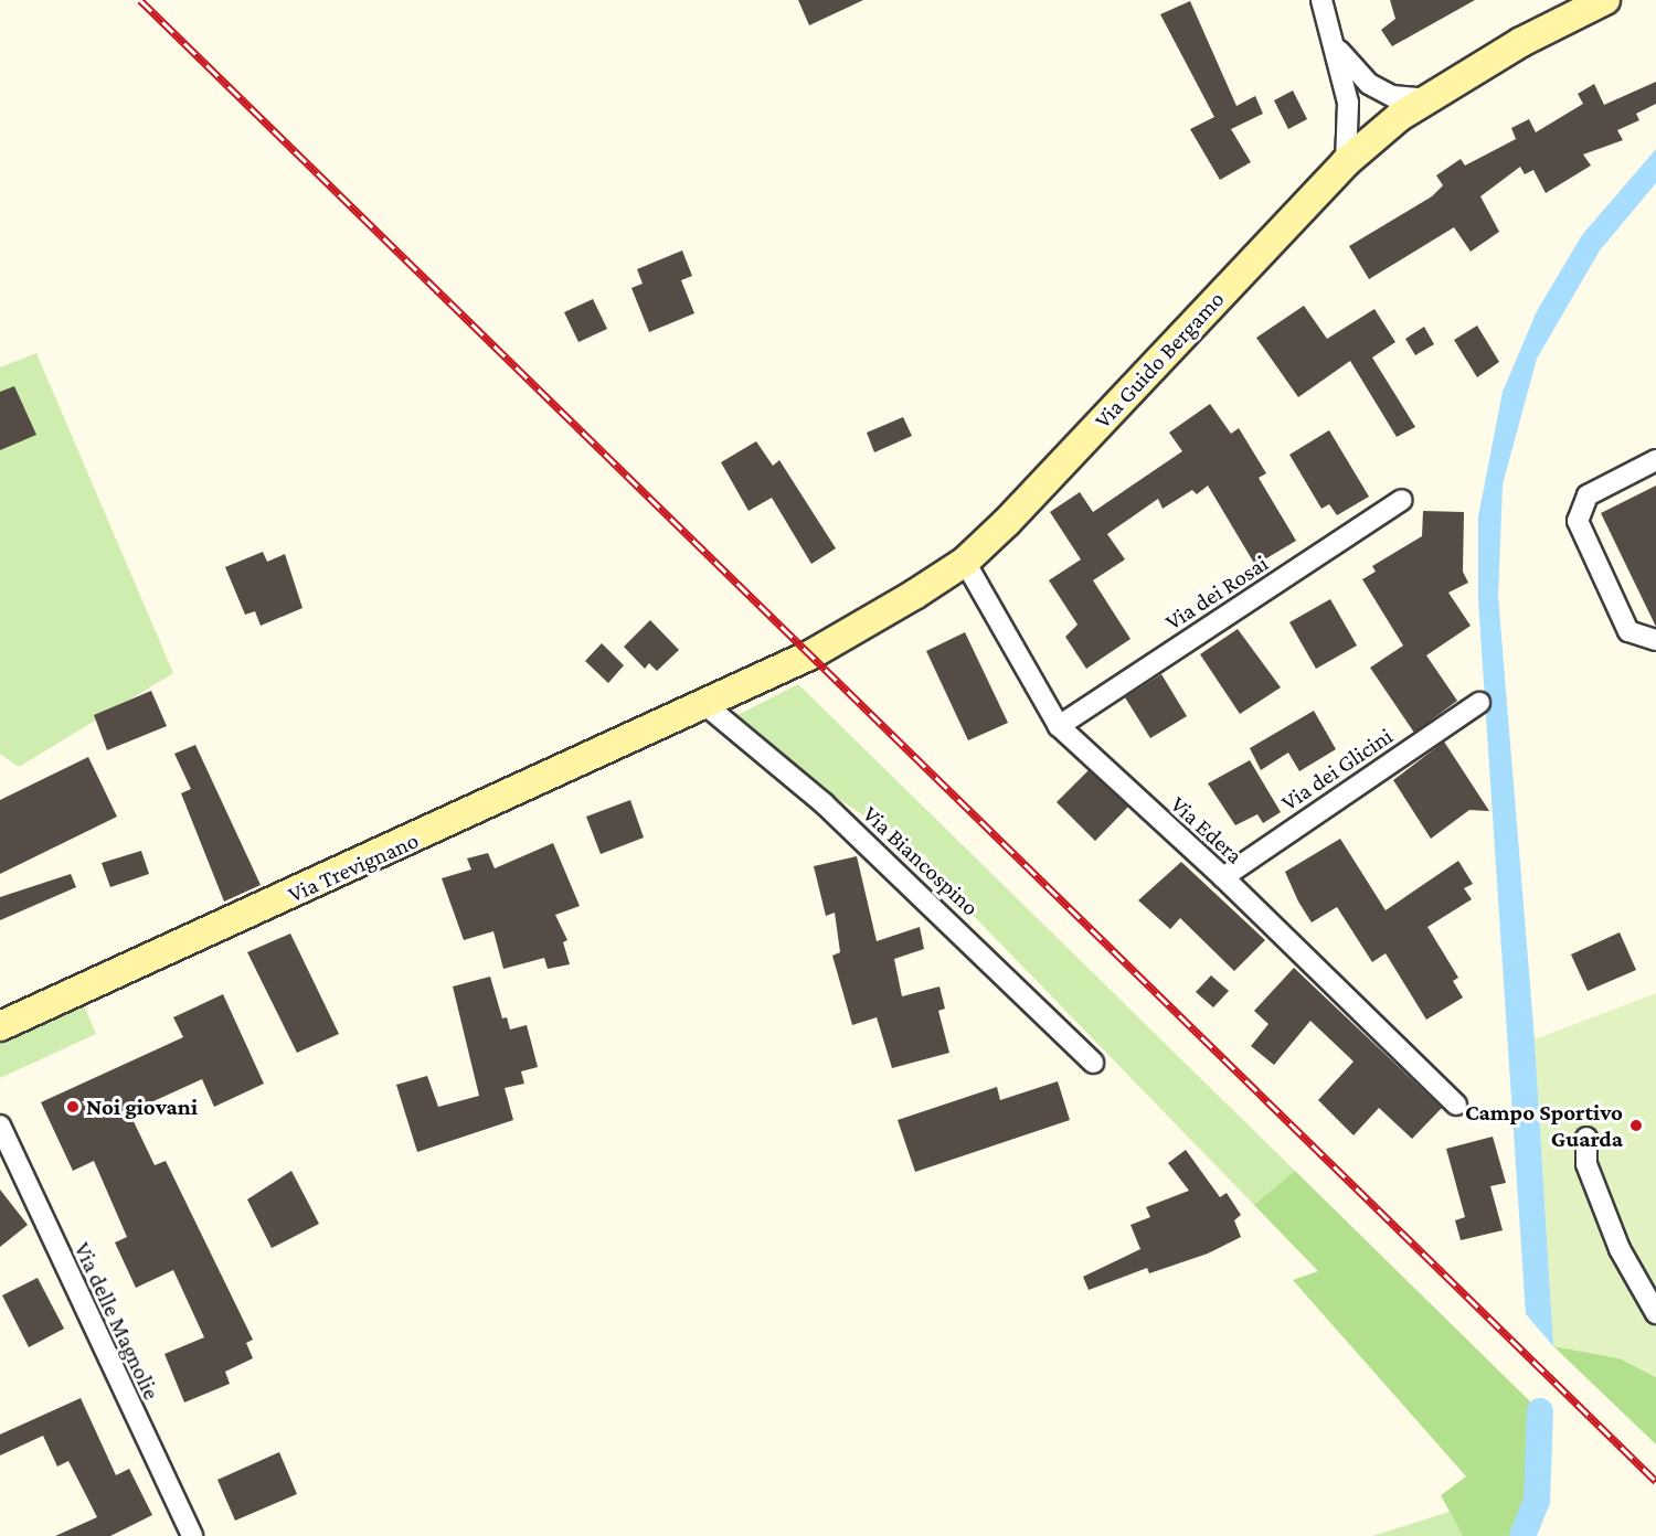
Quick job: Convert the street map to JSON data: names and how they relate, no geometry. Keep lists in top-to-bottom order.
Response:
{
  "streets": {
    "main road": ["Via Guido Bergamo", "Via Trevignano"],
    "street": [
      "Via dei Rosai",
      "Via dei Glicini",
      "Via Edera",
      "Via Biancospino",
      "Via delle Magnolie"
    ]
  },
  "crossings": [
    ["Via Guido Bergamo", "Via Edera"],
    ["Via Guido Bergamo", "Via Biancospino"],
    ["Via Guido Bergamo", "Via Trevignano"],
    ["Via dei Rosai", "Via Edera"],
    ["Via dei Glicini", "Via Edera"],
    ["Via Biancospino", "Via Trevignano"]
  ],
  "places": ["Noi giovani", "Campo Sportivo Guarda"]
}
